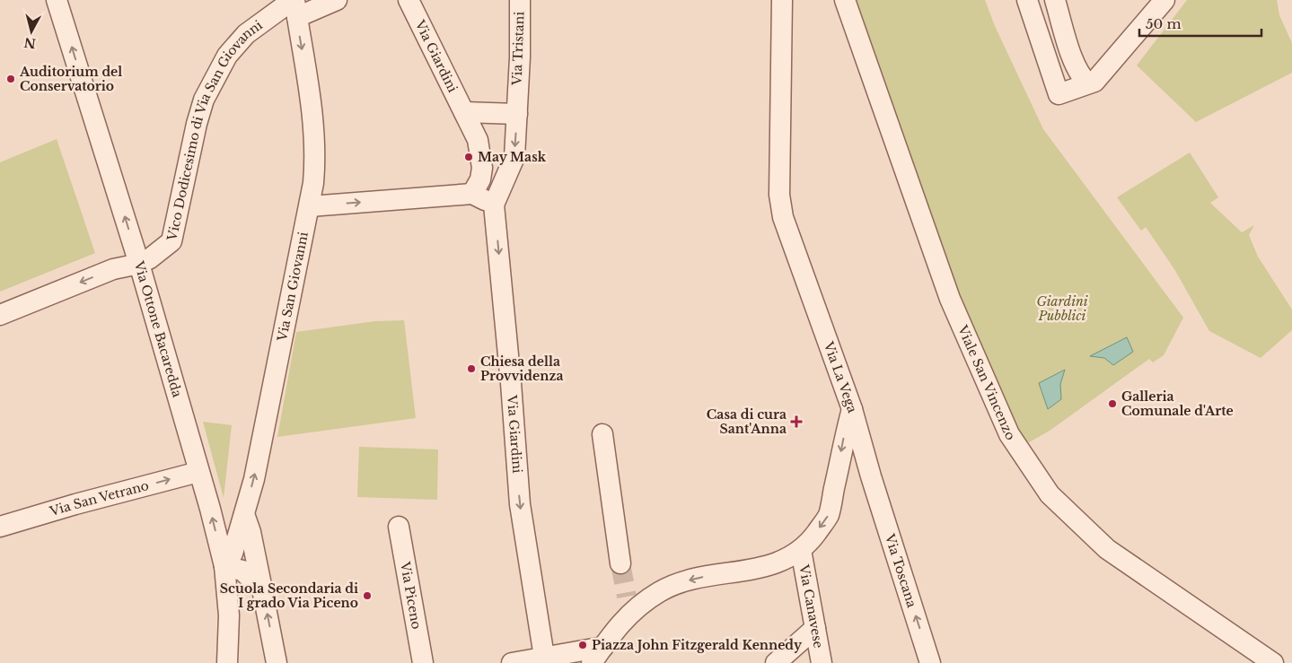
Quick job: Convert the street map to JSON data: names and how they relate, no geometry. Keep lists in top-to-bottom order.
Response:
{
  "streets": {
    "street": [
      "Via Tristani",
      "Via Giardini",
      "Vico Dodicesimo di Via San Giovanni",
      "Via San Giovanni",
      "Via Ottone Bacaredda",
      "Via La Vega",
      "Viale San Vincenzo",
      "Via San Vetrano",
      "Via Toscana",
      "Via Piceno",
      "Via Canavese"
    ]
  },
  "crossings": [
    ["Vico Dodicesimo di Via San Giovanni", "Via San Giovanni"],
    ["Vico Dodicesimo di Via San Giovanni", "Via Ottone Bacaredda"],
    ["Via San Giovanni", "Via Ottone Bacaredda"],
    ["Via Ottone Bacaredda", "Via San Vetrano"],
    ["Via La Vega", "Via Toscana"],
    ["Via La Vega", "Via Canavese"]
  ],
  "one_way": [
    "Via Tristani",
    "Via Giardini",
    "Via Ottone Bacaredda",
    "Via La Vega",
    "Via San Vetrano",
    "Via Toscana"
  ],
  "parks": ["Giardini Pubblici"],
  "places": {
    "other": [
      "Auditorium del Conservatorio",
      "May Mask",
      "Chiesa della Provvidenza",
      "Galleria Comunale d'Arte",
      "Scuola Secondaria di I grado Via Piceno",
      "Piazza John Fitzgerald Kennedy"
    ],
    "health": ["Casa di cura Sant'Anna"]
  },
  "scale_bar": "50 m",
  "north": "bottom"
}
